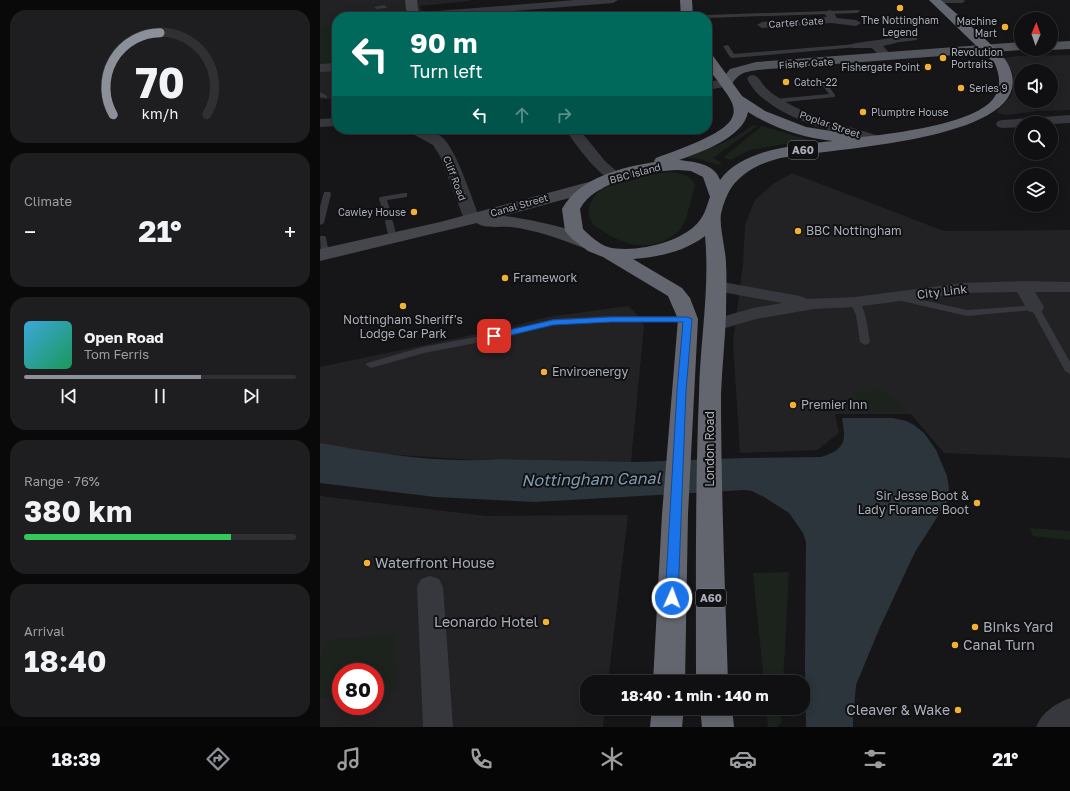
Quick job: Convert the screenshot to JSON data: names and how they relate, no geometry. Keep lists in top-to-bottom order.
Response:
{
  "streets": {
    "highway": ["A60", "BBC Island", "London Road"],
    "main road": ["Fisher Gate"],
    "street": [
      "Carter Gate",
      "Poplar Street",
      "Cliff Road",
      "Canal Street",
      "City Link"
    ]
  },
  "crossings": [
    ["Fisher Gate", "A60"],
    ["A60", "BBC Island"],
    ["A60", "Canal Street"],
    ["A60", "London Road"],
    ["BBC Island", "Canal Street"],
    ["BBC Island", "London Road"],
    ["Cliff Road", "Canal Street"],
    ["Canal Street", "London Road"],
    ["City Link", "London Road"]
  ],
  "water": ["Nottingham Canal"],
  "places": [
    "The Nottingham Legend",
    "Machine Mart",
    "Revolution Portraits",
    "Fishergate Point",
    "Catch-22",
    "Series 9",
    "Plumptre House",
    "Cawley House",
    "BBC Nottingham",
    "Framework",
    "Nottingham Sheriff's Lodge Car Park",
    "Enviroenergy",
    "Premier Inn",
    "Sir Jesse Boot & Lady Florance Boot",
    "Waterfront House",
    "Leonardo Hotel",
    "Binks Yard",
    "Canal Turn",
    "Cleaver & Wake"
  ],
  "north": "top",
  "page": {
    "turn": ["90 m", "Turn left"],
    "tile": [
      "Climate",
      ["Range · 76%", "380 km"],
      ["Arrival", "18:40"]
    ],
    "heat": ["−", "21°", "+"],
    "song": ["Open Road", "Tom Ferris"],
    "limit": "80",
    "trip": "18:40 · 1 min · 140 m",
    "tabs": ["18:39", "21°"],
    "gauge": ["70", "km/h"]
  }
}
